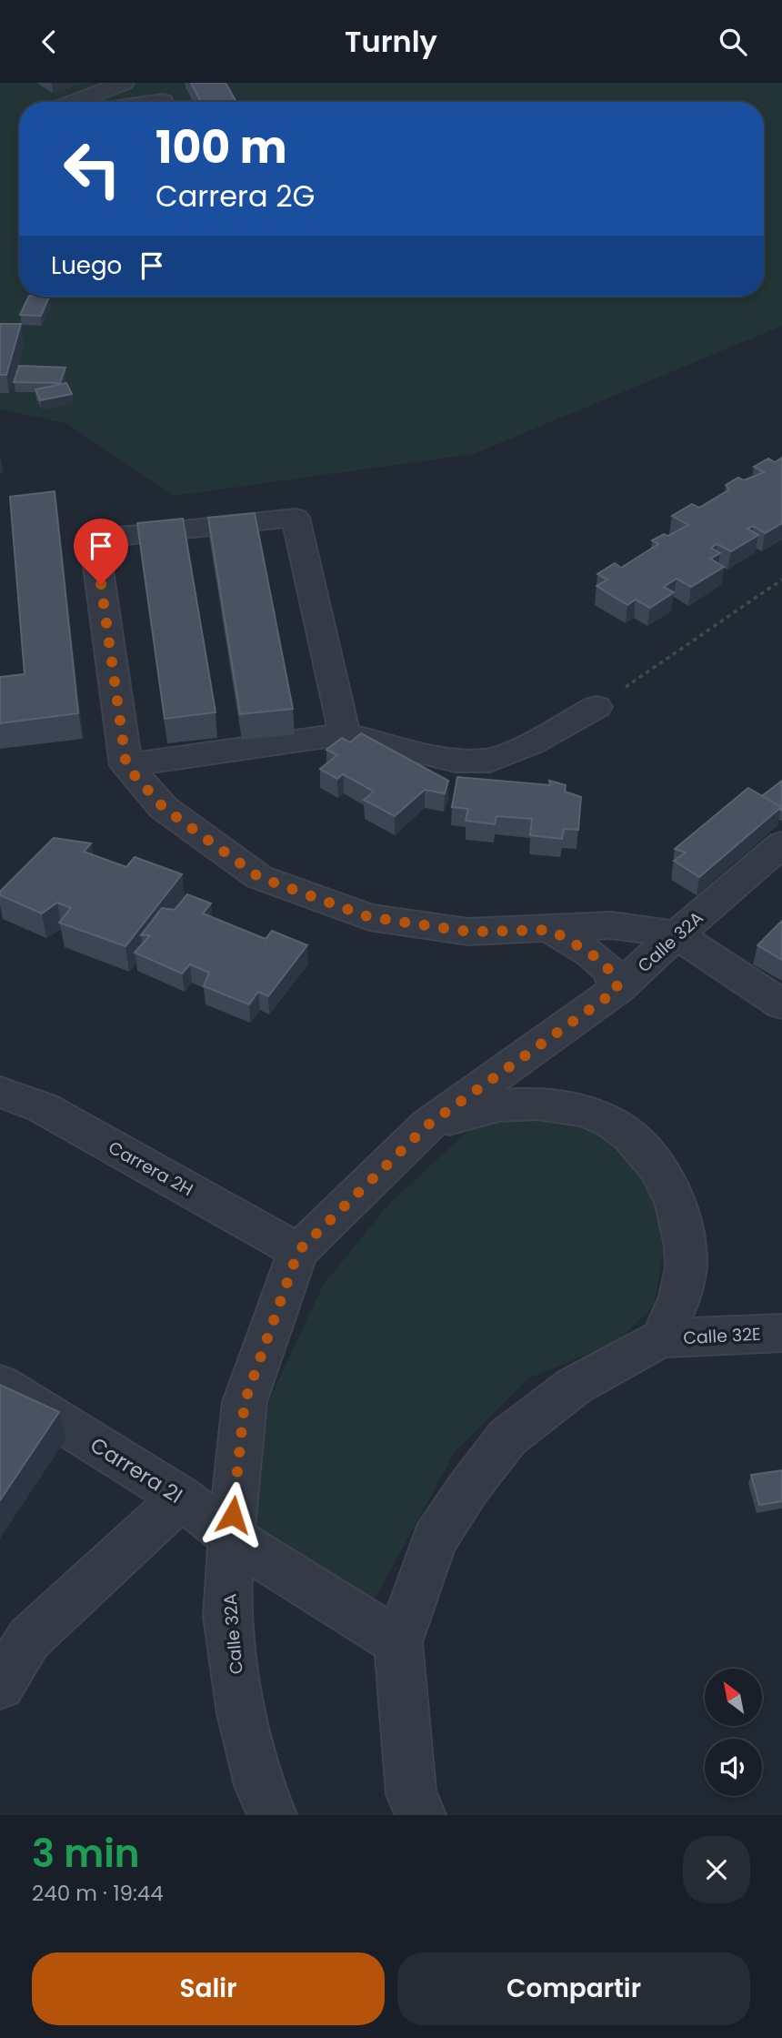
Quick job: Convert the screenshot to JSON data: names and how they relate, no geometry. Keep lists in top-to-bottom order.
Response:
{
  "streets": {
    "street": [
      "Calle 32A",
      "Carrera 2H",
      "Calle 32E",
      "Carrera 2I"
    ]
  },
  "crossings": [
    ["Calle 32A", "Carrera 2H"],
    ["Calle 32A", "Carrera 2I"]
  ],
  "north": "top left",
  "page": {
    "header": "Turnly",
    "turn": ["100 m", "Carrera 2G"],
    "then": "Luego",
    "heading": ["3 min", "240 m · 19:44"],
    "buttons": ["Salir", "Compartir"]
  }
}
